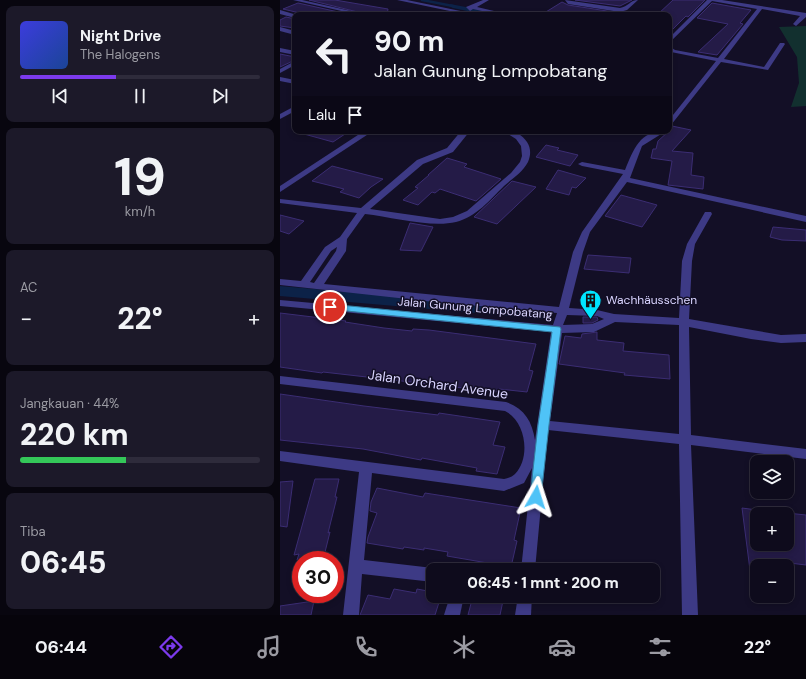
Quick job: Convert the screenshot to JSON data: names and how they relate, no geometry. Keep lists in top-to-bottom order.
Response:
{
  "streets": {
    "street": ["Jalan Gunung Lompobatang", "Jalan Orchard Avenue"]
  },
  "places": {
    "building": ["Wachhäusschen"]
  },
  "page": {
    "turn": ["90 m", "Jalan Gunung Lompobatang"],
    "song": ["Night Drive", "The Halogens"],
    "then": "Lalu",
    "tile": [
      ["19", "km/h"],
      "AC",
      ["Jangkauan · 44%", "220 km"],
      ["Tiba", "06:45"]
    ],
    "heat": ["−", "22°", "+"],
    "map_buttons": ["+", "−"],
    "limit": "30",
    "trip": "06:45 · 1 mnt · 200 m",
    "tabs": ["06:44", "22°"]
  }
}
